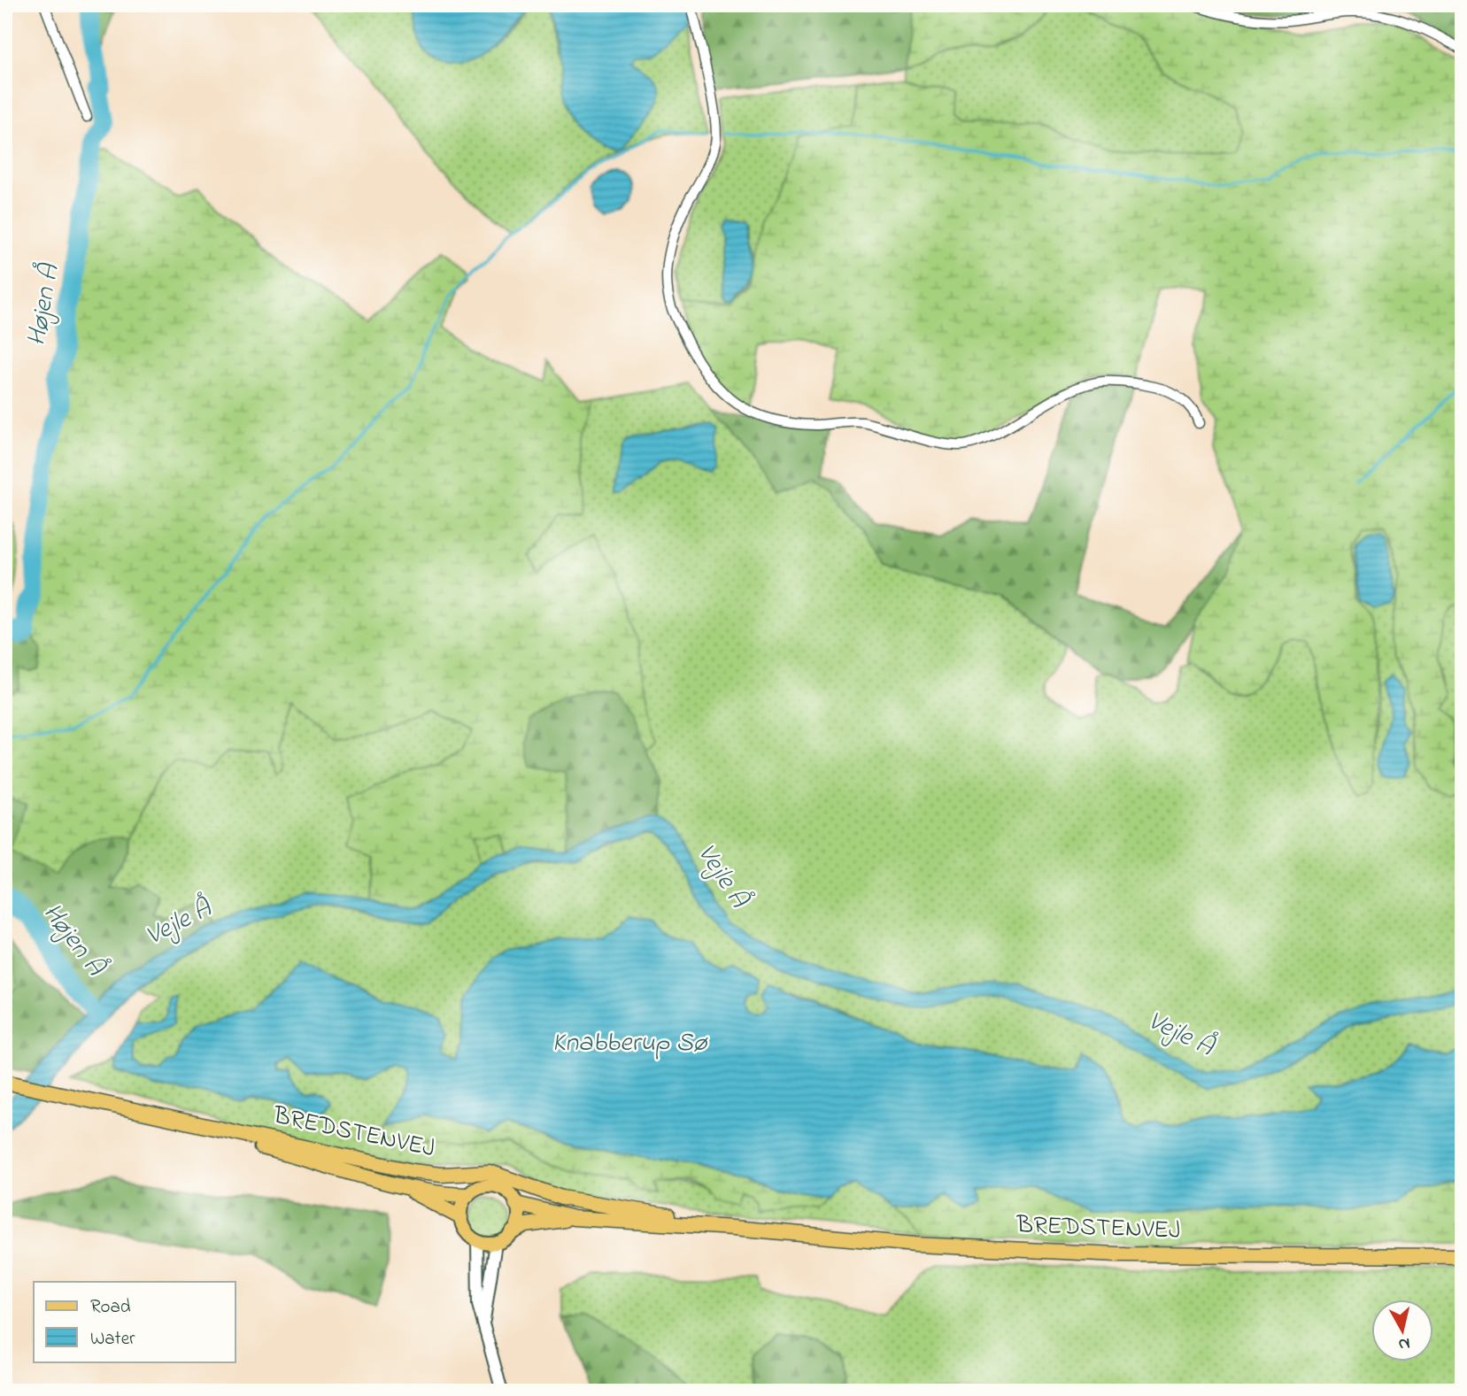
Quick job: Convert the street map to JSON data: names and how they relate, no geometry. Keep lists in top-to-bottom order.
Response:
{
  "streets": {
    "highway": ["BREDSTENVEJ"]
  },
  "water": ["Højen Å", "Vejle Å", "Knabberup Sø"],
  "legend": ["Road", "Water"],
  "north": "bottom"
}
